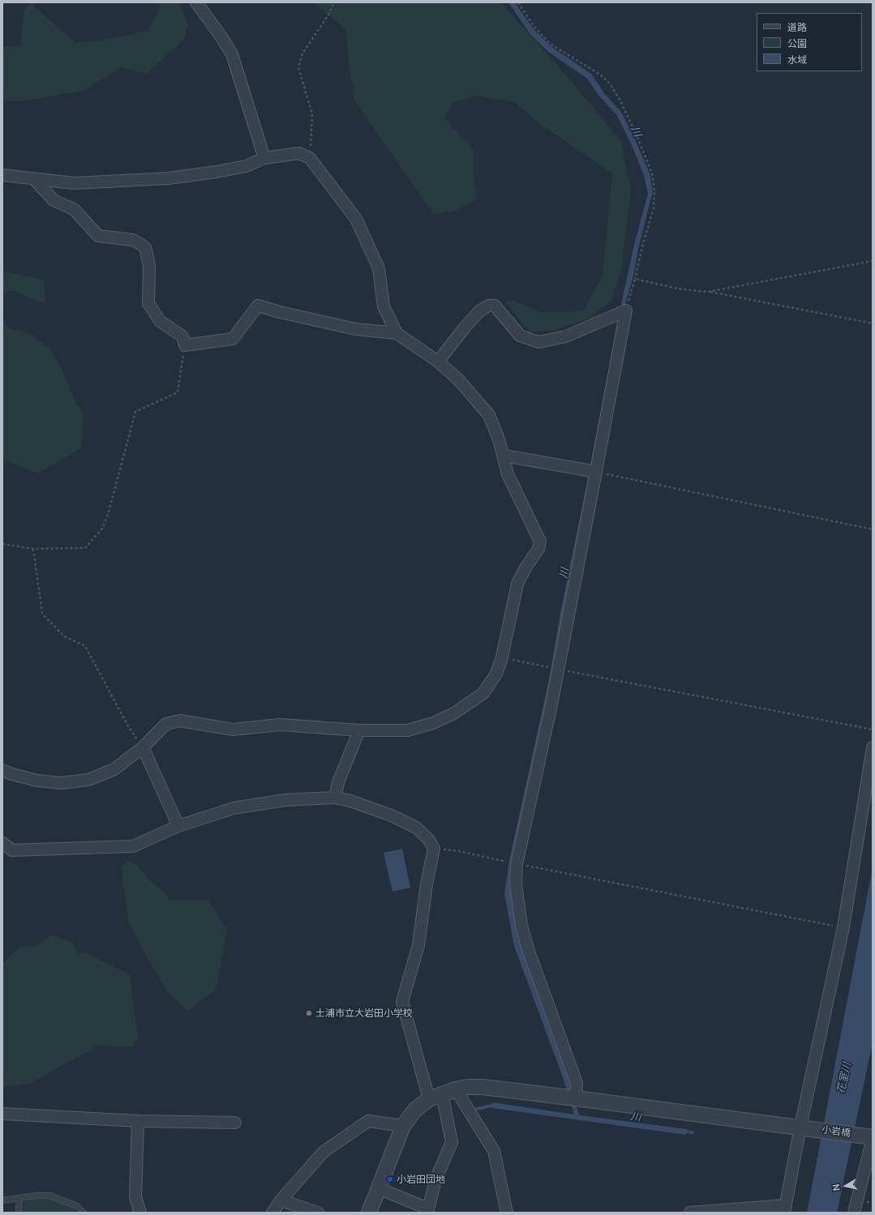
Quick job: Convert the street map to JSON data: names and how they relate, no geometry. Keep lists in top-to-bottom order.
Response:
{
  "streets": {
    "street": ["小岩橋"]
  },
  "water": ["川", "花室川"],
  "places": ["土浦市立大岩田小学校", "小岩田団地"],
  "legend": ["道路", "公園", "水域"],
  "north": "left"
}
